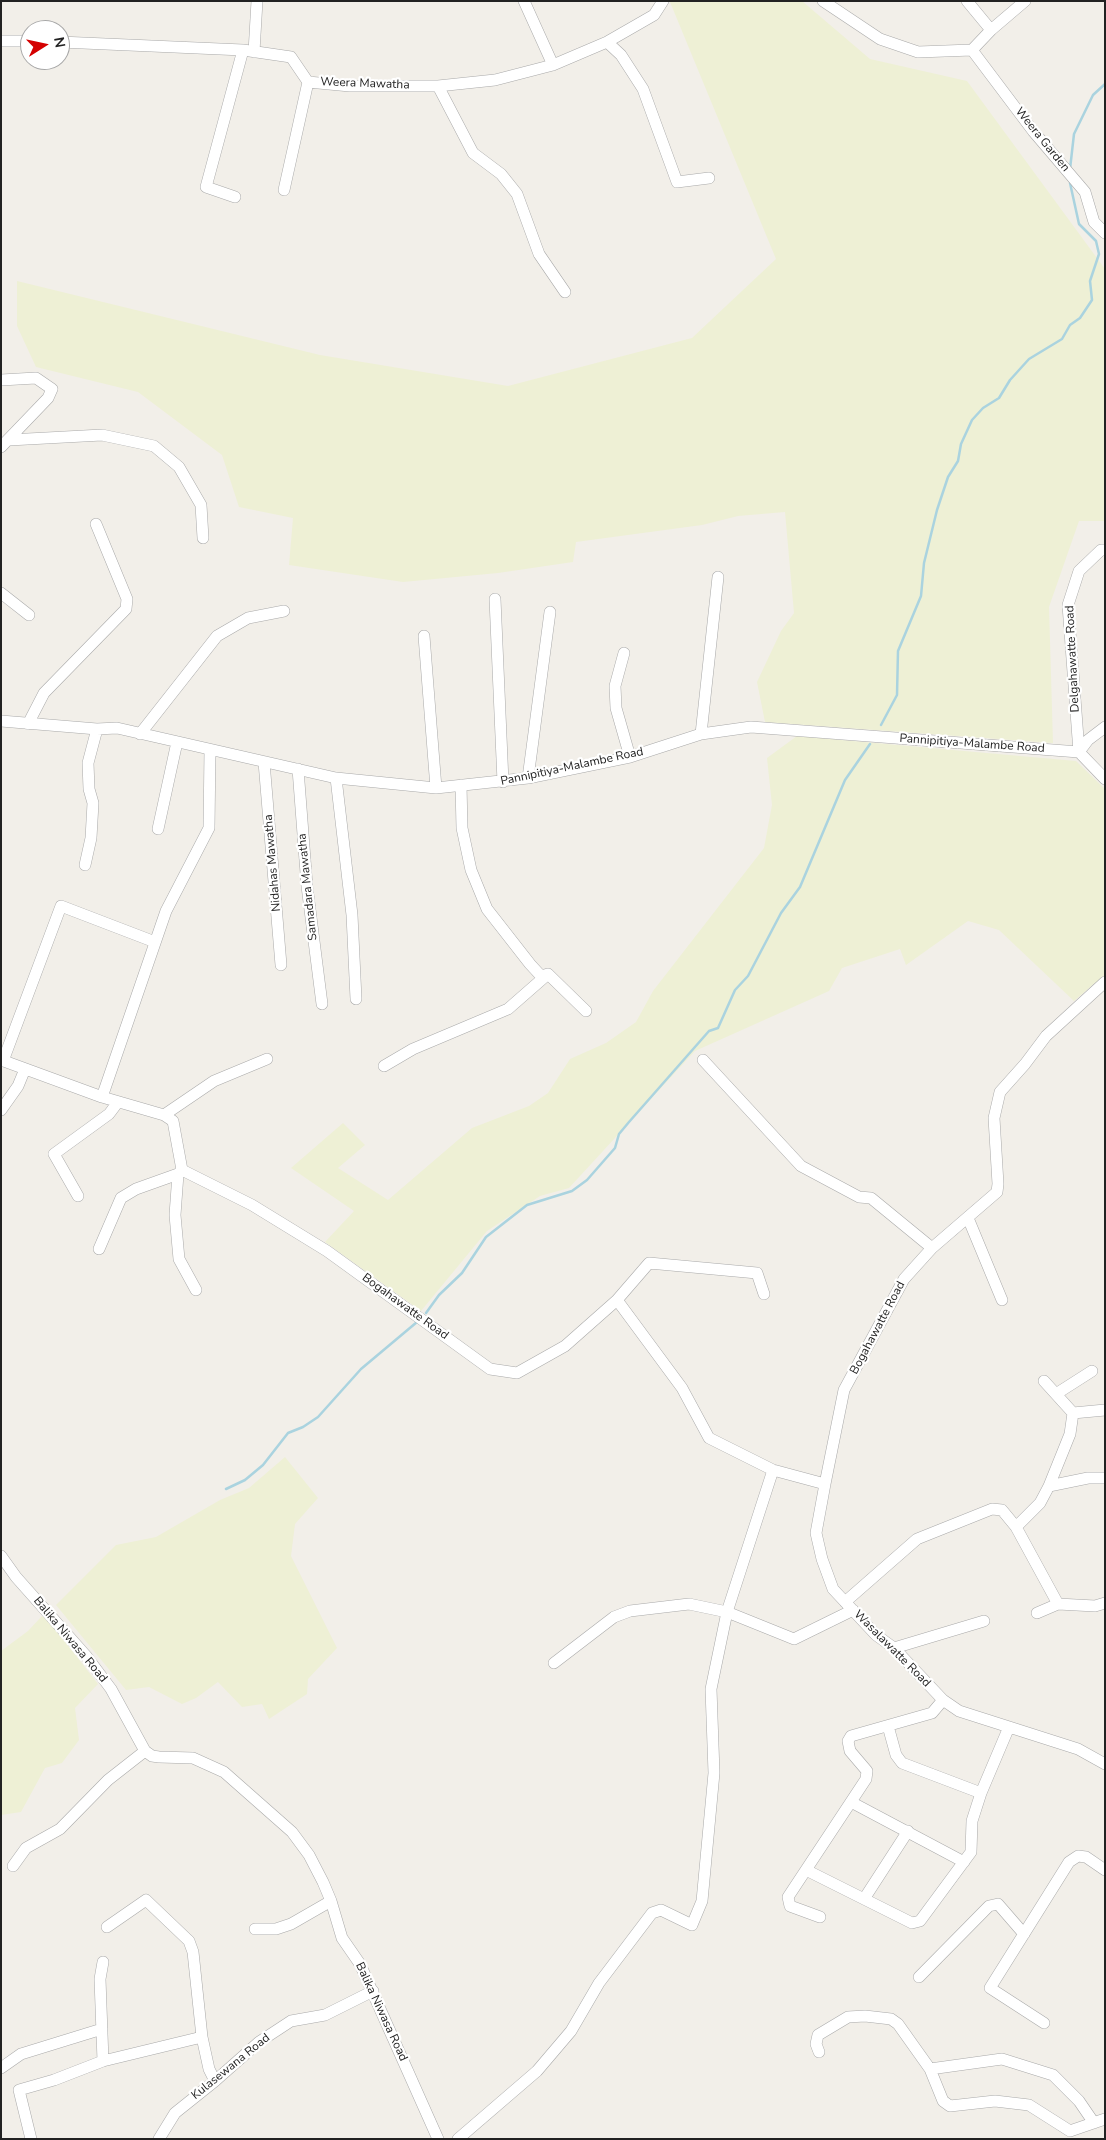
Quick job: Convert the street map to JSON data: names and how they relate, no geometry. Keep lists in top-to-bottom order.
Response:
{
  "streets": {
    "street": [
      "Weera Mawatha",
      "Weera Garden",
      "Delgahawatte Road",
      "Pannipitiya-Malambe Road",
      "Nidahas Mawatha",
      "Samadara Mawatha",
      "Bogahawatte Road",
      "Balika Niwasa Road",
      "Wasalawatte Road",
      "Kulasewana Road"
    ]
  },
  "crossings": [
    ["Delgahawatte Road", "Pannipitiya-Malambe Road"],
    ["Pannipitiya-Malambe Road", "Nidahas Mawatha"],
    ["Pannipitiya-Malambe Road", "Samadara Mawatha"],
    ["Bogahawatte Road", "Wasalawatte Road"],
    ["Balika Niwasa Road", "Kulasewana Road"]
  ],
  "north": "right"
}
